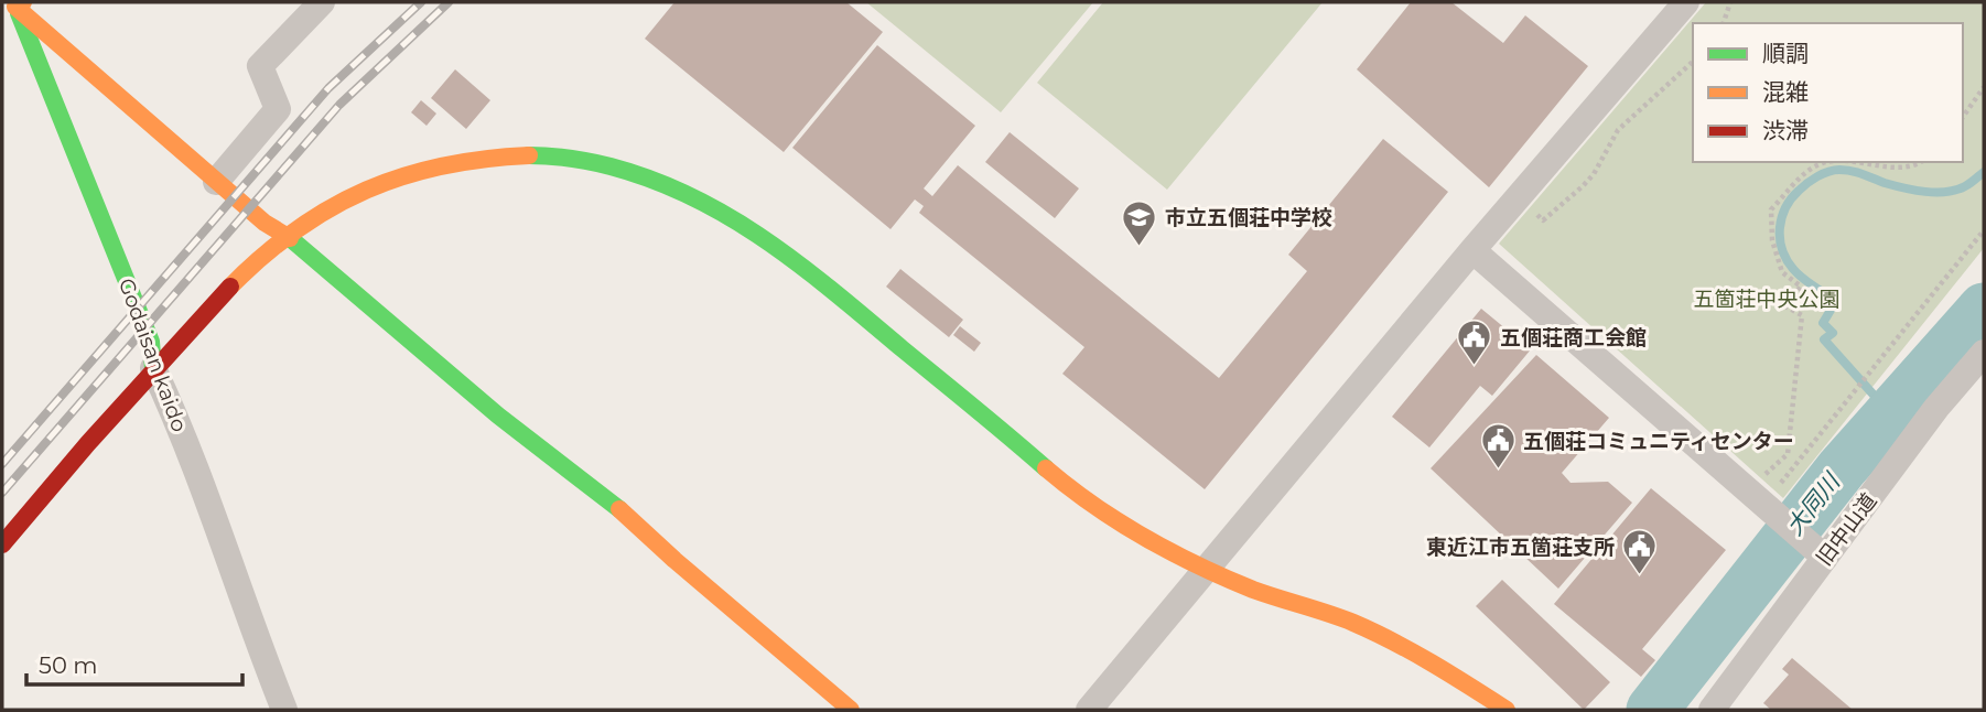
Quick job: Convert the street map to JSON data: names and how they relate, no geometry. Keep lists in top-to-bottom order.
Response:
{
  "streets": {
    "street": ["Godaisan kaido", "旧中山道"]
  },
  "water": ["大同川"],
  "parks": ["五箇荘中央公園"],
  "places": {
    "school or university": ["市立五個荘中学校"],
    "public building": ["五個荘商工会館", "五個荘コミュニティセンター", "東近江市五箇荘支所"]
  },
  "legend": ["順調", "混雑", "渋滞"],
  "scale_bar": "50 m"
}
